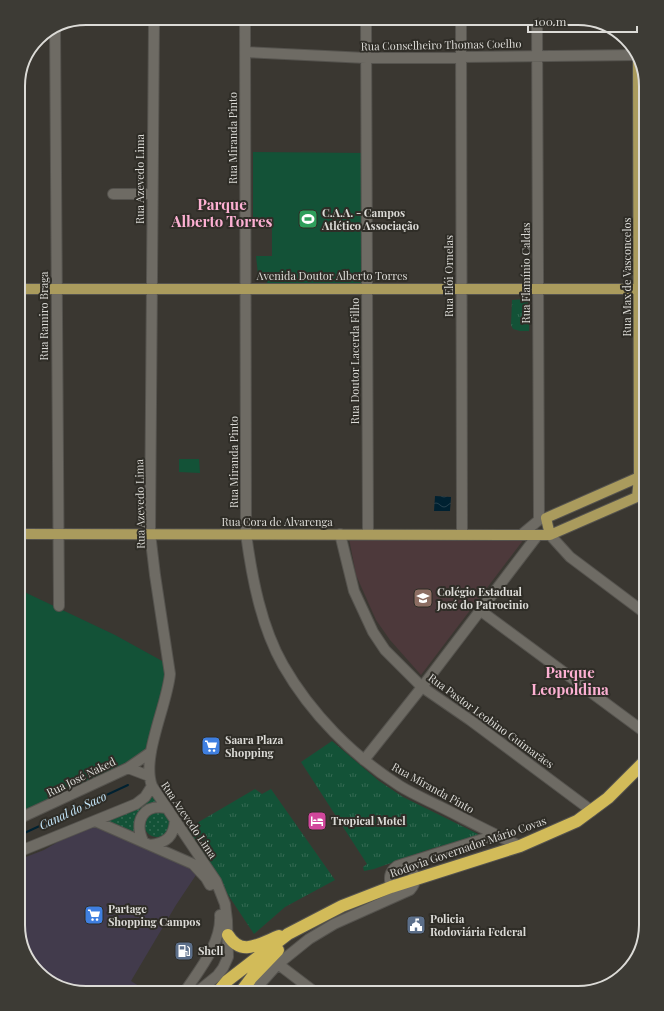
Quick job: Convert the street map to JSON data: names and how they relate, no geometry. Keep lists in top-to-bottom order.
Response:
{
  "streets": {
    "highway": ["Rodovia Governador Mário Covas"],
    "main road": ["Avenida Doutor Alberto Torres", "Rua Max de Vasconcelos", "Rua Cora de Alvarenga"],
    "street": [
      "Rua Conselheiro Thomas Coelho",
      "Rua Miranda Pinto",
      "Rua Azevedo Lima",
      "Rua Flamínio Caldas",
      "Rua Elói Ornelas",
      "Rua Ramiro Braga",
      "Rua Doutor Lacerda Filho",
      "Rua Pastor Leobino Guimarães",
      "Rua José Naked"
    ]
  },
  "crossings": [
    ["Rua Conselheiro Thomas Coelho", "Rua Miranda Pinto"],
    ["Rua Conselheiro Thomas Coelho", "Rua Flamínio Caldas"],
    ["Rua Conselheiro Thomas Coelho", "Rua Elói Ornelas"],
    ["Rua Conselheiro Thomas Coelho", "Rua Doutor Lacerda Filho"],
    ["Rua Miranda Pinto", "Avenida Doutor Alberto Torres"],
    ["Rua Miranda Pinto", "Rua Cora de Alvarenga"],
    ["Rua Miranda Pinto", "Rodovia Governador Mário Covas"],
    ["Rua Azevedo Lima", "Avenida Doutor Alberto Torres"],
    ["Rua Azevedo Lima", "Rua Cora de Alvarenga"],
    ["Rua Azevedo Lima", "Rua José Naked"],
    ["Rua Flamínio Caldas", "Avenida Doutor Alberto Torres"],
    ["Avenida Doutor Alberto Torres", "Rua Elói Ornelas"],
    ["Avenida Doutor Alberto Torres", "Rua Ramiro Braga"],
    ["Avenida Doutor Alberto Torres", "Rua Doutor Lacerda Filho"],
    ["Rua Elói Ornelas", "Rua Cora de Alvarenga"],
    ["Rua Ramiro Braga", "Rua Cora de Alvarenga"],
    ["Rua Doutor Lacerda Filho", "Rua Cora de Alvarenga"],
    ["Rua Cora de Alvarenga", "Rua Pastor Leobino Guimarães"],
    ["Rua Pastor Leobino Guimarães", "Rodovia Governador Mário Covas"]
  ],
  "districts": ["Parque Alberto Torres", "Parque Leopoldina"],
  "water": ["Canal do Saco"],
  "places": {
    "sports": ["C.A.A. - Campos Atlético Associação"],
    "school or university": ["Colégio Estadual José do Patrocinio"],
    "supermarket": ["Saara Plaza Shopping", "Partage Shopping Campos"],
    "hotel": ["Tropical Motel"],
    "public building": ["Policia Rodoviária Federal"],
    "fuel station": ["Shell"]
  },
  "scale_bar": "100 m"
}
